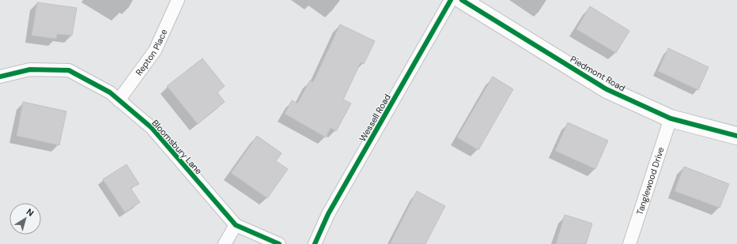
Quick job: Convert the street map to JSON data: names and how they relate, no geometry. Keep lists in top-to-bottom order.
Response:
{
  "streets": {
    "street": [
      "Repton Place",
      "Piedmont Road",
      "Wessell Road",
      "Bloomsbury Lane",
      "Tanglewood Drive"
    ]
  },
  "crossings": [
    ["Repton Place", "Bloomsbury Lane"],
    ["Piedmont Road", "Tanglewood Drive"]
  ],
  "north": "top right"
}
